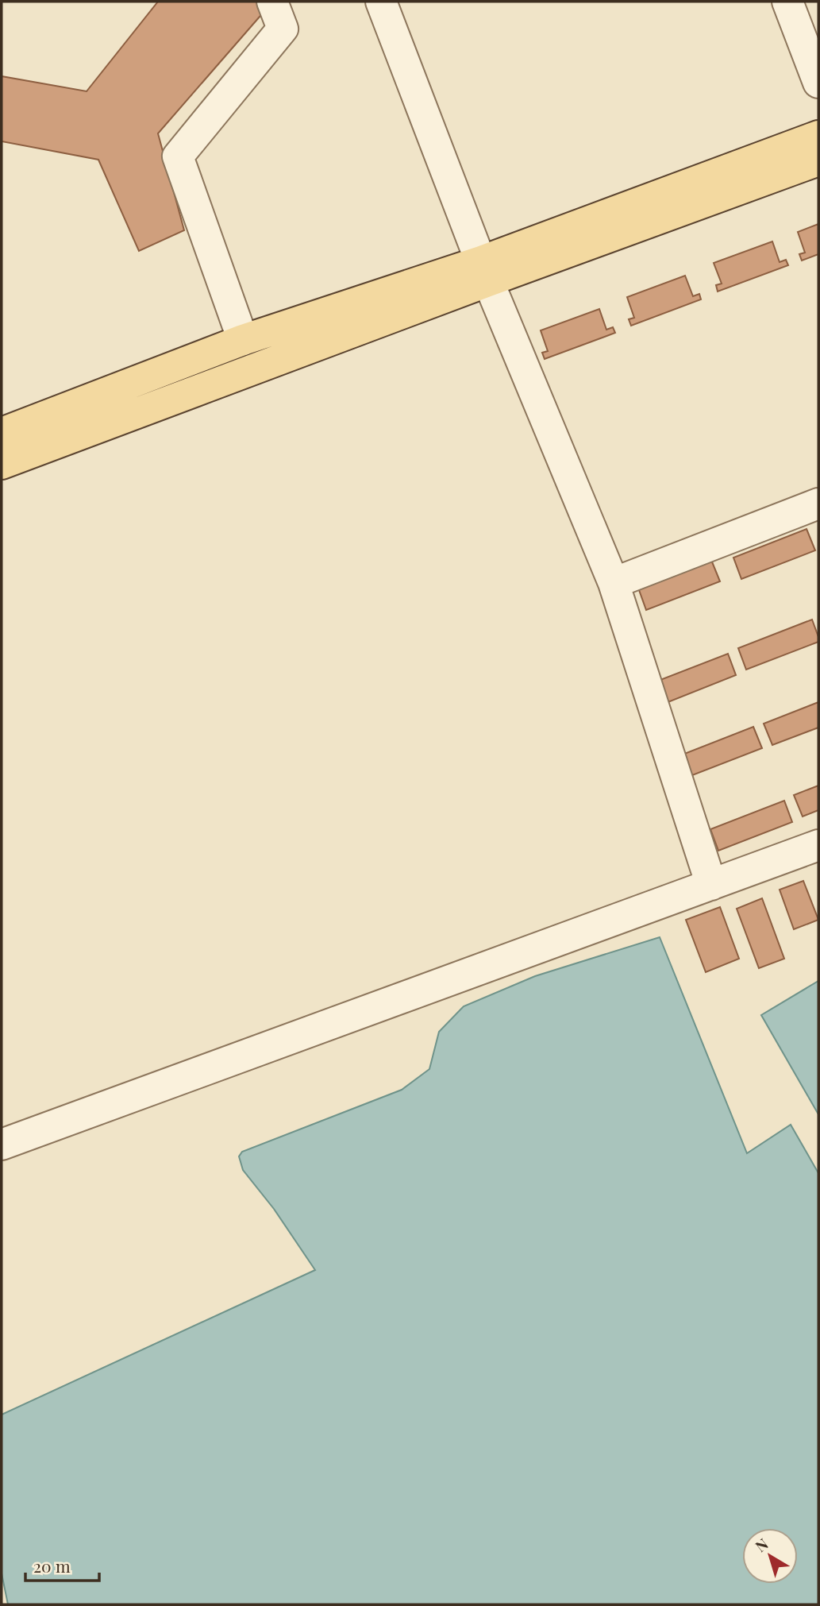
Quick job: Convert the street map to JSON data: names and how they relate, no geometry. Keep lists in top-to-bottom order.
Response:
{
  "scale_bar": "20 m",
  "north": "top left"
}
